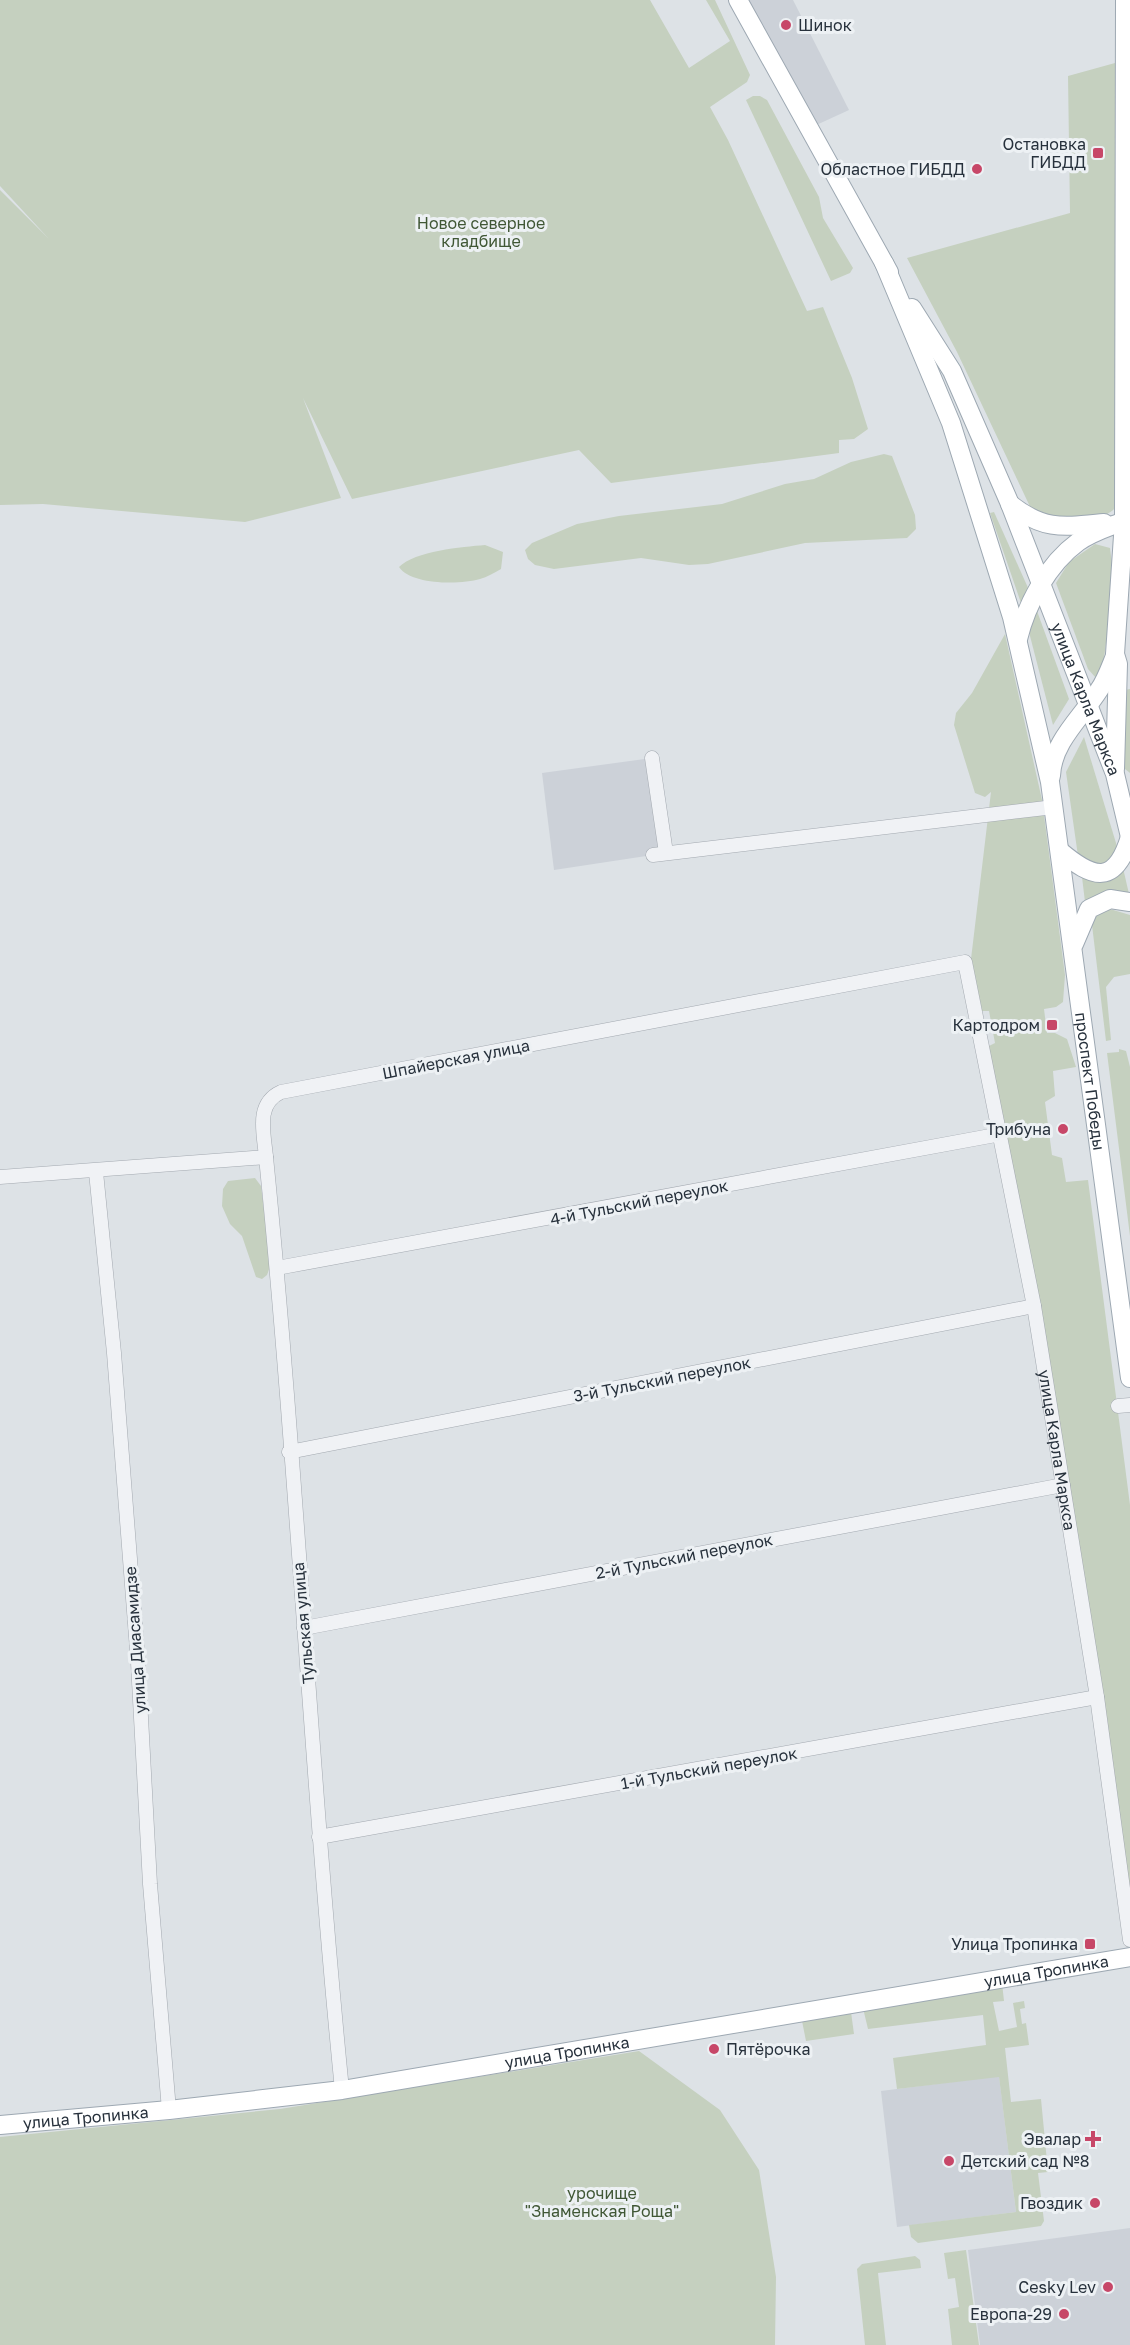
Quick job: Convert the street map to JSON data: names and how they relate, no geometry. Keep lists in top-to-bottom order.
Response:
{
  "streets": {
    "main road": ["улица Карла Маркса", "проспект Победы", "улица Тропинка"],
    "street": [
      "Шпайерская улица",
      "4-й Тульский переулок",
      "3-й Тульский переулок",
      "2-й Тульский переулок",
      "Тульская улица",
      "улица Диасамидзе",
      "1-й Тульский переулок"
    ]
  },
  "crossings": [
    ["улица Карла Маркса", "Шпайерская улица"],
    ["улица Карла Маркса", "проспект Победы"],
    ["улица Карла Маркса", "4-й Тульский переулок"],
    ["улица Карла Маркса", "3-й Тульский переулок"],
    ["улица Карла Маркса", "2-й Тульский переулок"],
    ["улица Карла Маркса", "1-й Тульский переулок"],
    ["Шпайерская улица", "Тульская улица"],
    ["4-й Тульский переулок", "Тульская улица"],
    ["3-й Тульский переулок", "Тульская улица"],
    ["2-й Тульский переулок", "Тульская улица"],
    ["Тульская улица", "1-й Тульский переулок"],
    ["Тульская улица", "улица Тропинка"],
    ["улица Диасамидзе", "улица Тропинка"]
  ],
  "parks": ["Новое северное кладбище", "урочище \"Знаменская Роща\""],
  "places": {
    "other": [
      "Шинок",
      "Областное ГИБДД",
      "Трибуна",
      "Пятёрочка",
      "Детский сад №8",
      "Гвоздик",
      "Cesky Lev",
      "Европа-29"
    ],
    "transit": ["Остановка ГИБДД", "Картодром", "Улица Тропинка"],
    "health": ["Эвалар"]
  }
}
